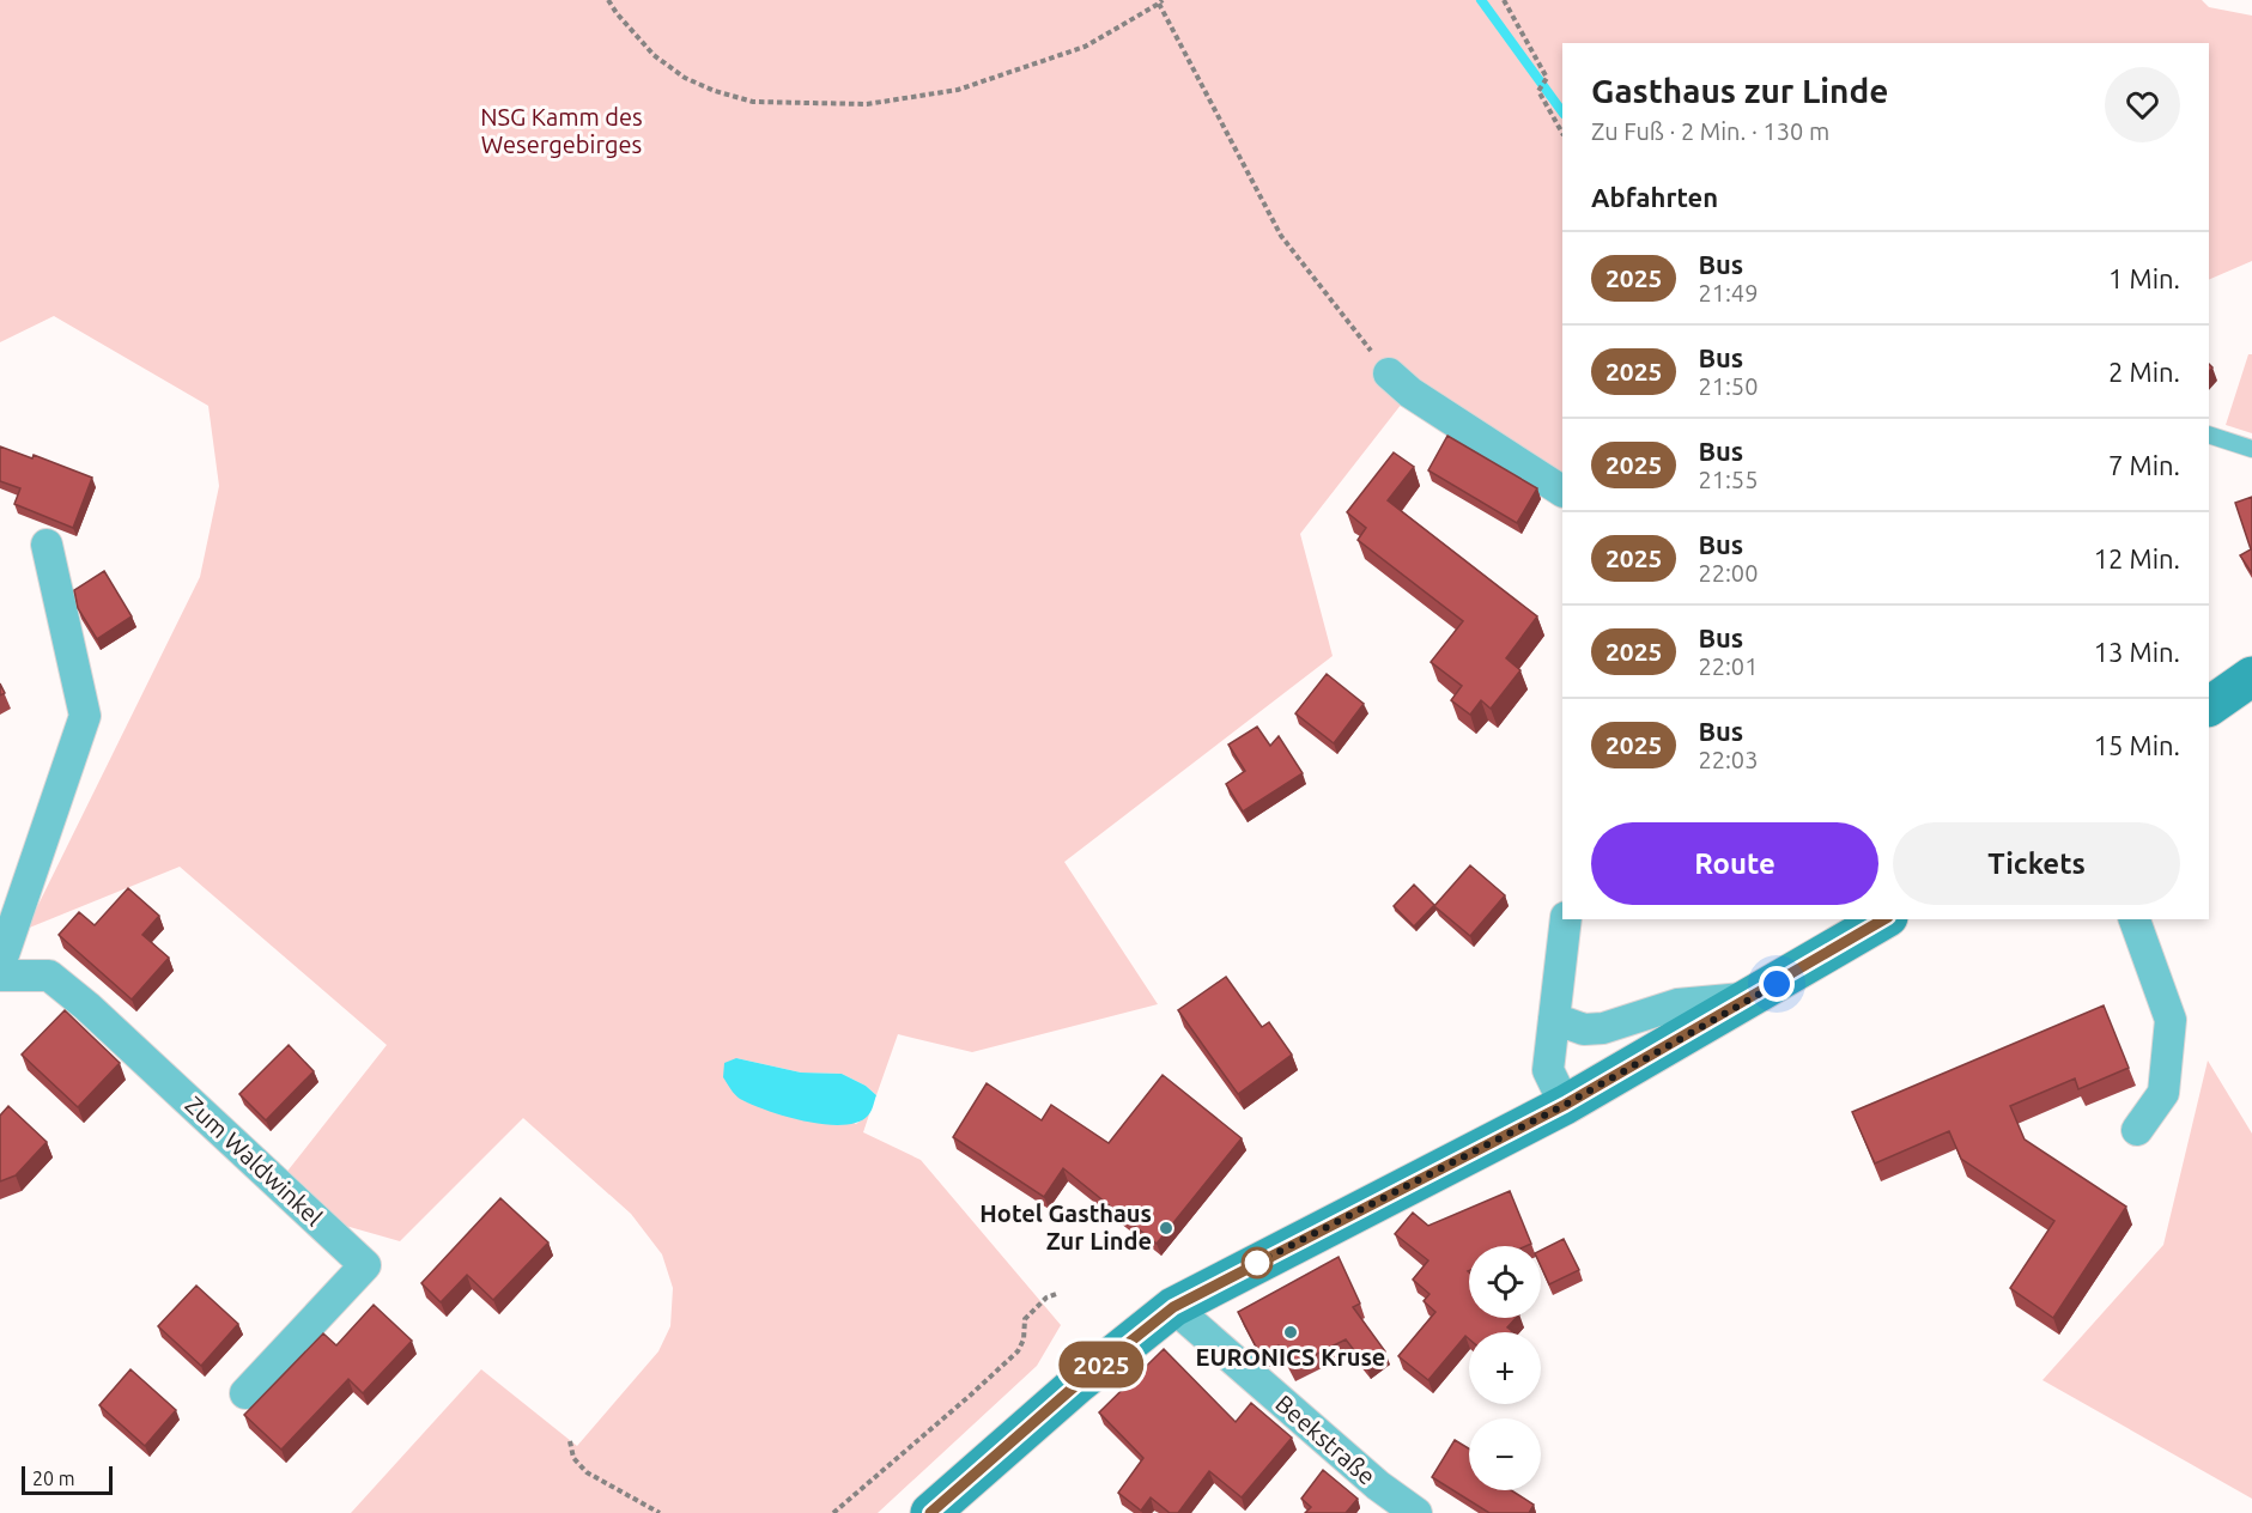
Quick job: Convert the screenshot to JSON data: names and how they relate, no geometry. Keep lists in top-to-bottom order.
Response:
{
  "streets": {
    "street": ["Zum Waldwinkel", "Beekstraße"]
  },
  "parks": ["NSG Kamm des Wesergebirges"],
  "places": ["Hotel Gasthaus Zur Linde", "EURONICS Kruse"],
  "lines": ["bus line 2025"],
  "scale_bar": "20 m",
  "page": {
    "on_map": "2025",
    "heading": [
      ["Gasthaus zur Linde", "Zu Fuß · 2 Min. · 130 m"],
      "Abfahrten"
    ],
    "list": [
      {
        "mark": "2025",
        "name": "Bus",
        "note": "21:49",
        "value": "1 Min."
      },
      {
        "mark": "2025",
        "name": "Bus",
        "note": "21:50",
        "value": "2 Min."
      },
      {
        "mark": "2025",
        "name": "Bus",
        "note": "21:55",
        "value": "7 Min."
      },
      {
        "mark": "2025",
        "name": "Bus",
        "note": "22:00",
        "value": "12 Min."
      },
      {
        "mark": "2025",
        "name": "Bus",
        "note": "22:01",
        "value": "13 Min."
      },
      {
        "mark": "2025",
        "name": "Bus",
        "note": "22:03",
        "value": "15 Min."
      }
    ],
    "buttons": ["Route", "Tickets"],
    "map_buttons": ["+", "−"],
    "scale": "20 m"
  }
}
